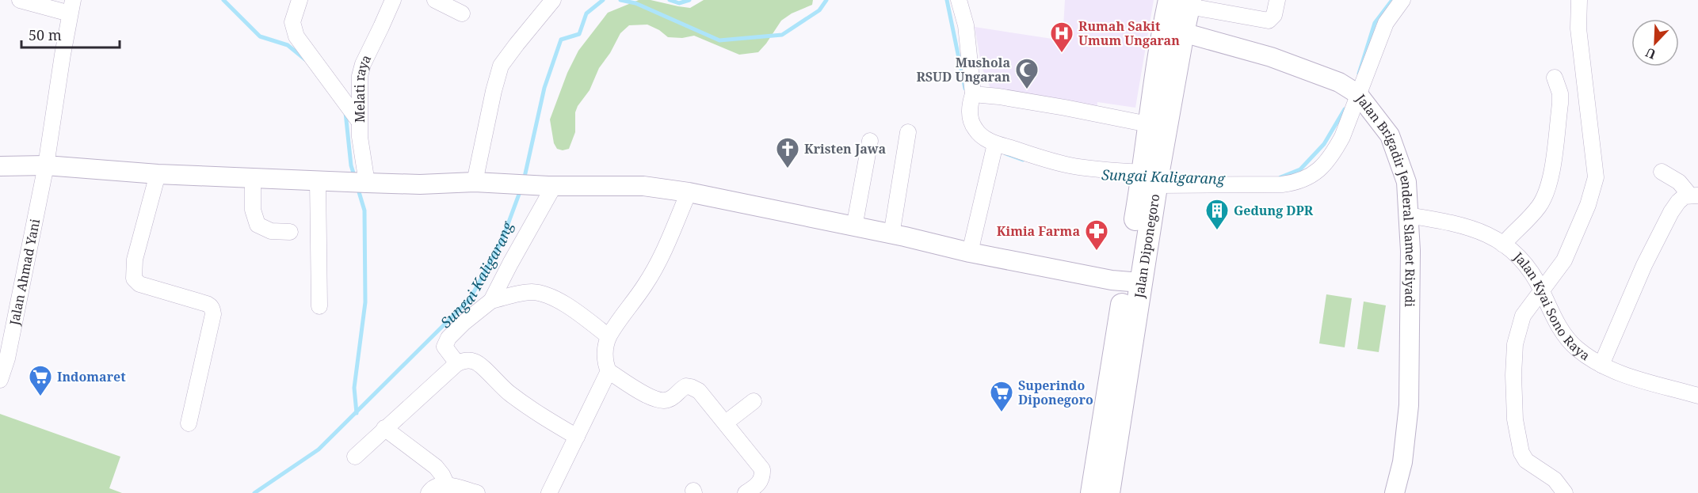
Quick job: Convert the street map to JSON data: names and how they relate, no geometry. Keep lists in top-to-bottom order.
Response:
{
  "streets": {
    "highway": ["Jalan Diponegoro"],
    "main road": ["Jalan Brigadir Jenderal Slamet Riyadi"],
    "street": ["Melati raya", "Jalan Ahmad Yani", "Jalan Kyai Sono Raya"]
  },
  "crossings": [
    ["Jalan Brigadir Jenderal Slamet Riyadi", "Jalan Diponegoro"],
    ["Jalan Brigadir Jenderal Slamet Riyadi", "Jalan Kyai Sono Raya"]
  ],
  "water": ["Sungai Kaligarang"],
  "places": {
    "hospital": ["Rumah Sakit Umum Ungaran"],
    "mosque": ["Mushola RSUD Ungaran"],
    "church": ["Kristen Jawa"],
    "building": ["Gedung DPR"],
    "pharmacy": ["Kimia Farma"],
    "supermarket": ["Indomaret", "Superindo Diponegoro"]
  },
  "scale_bar": "50 m",
  "north": "bottom left"
}
